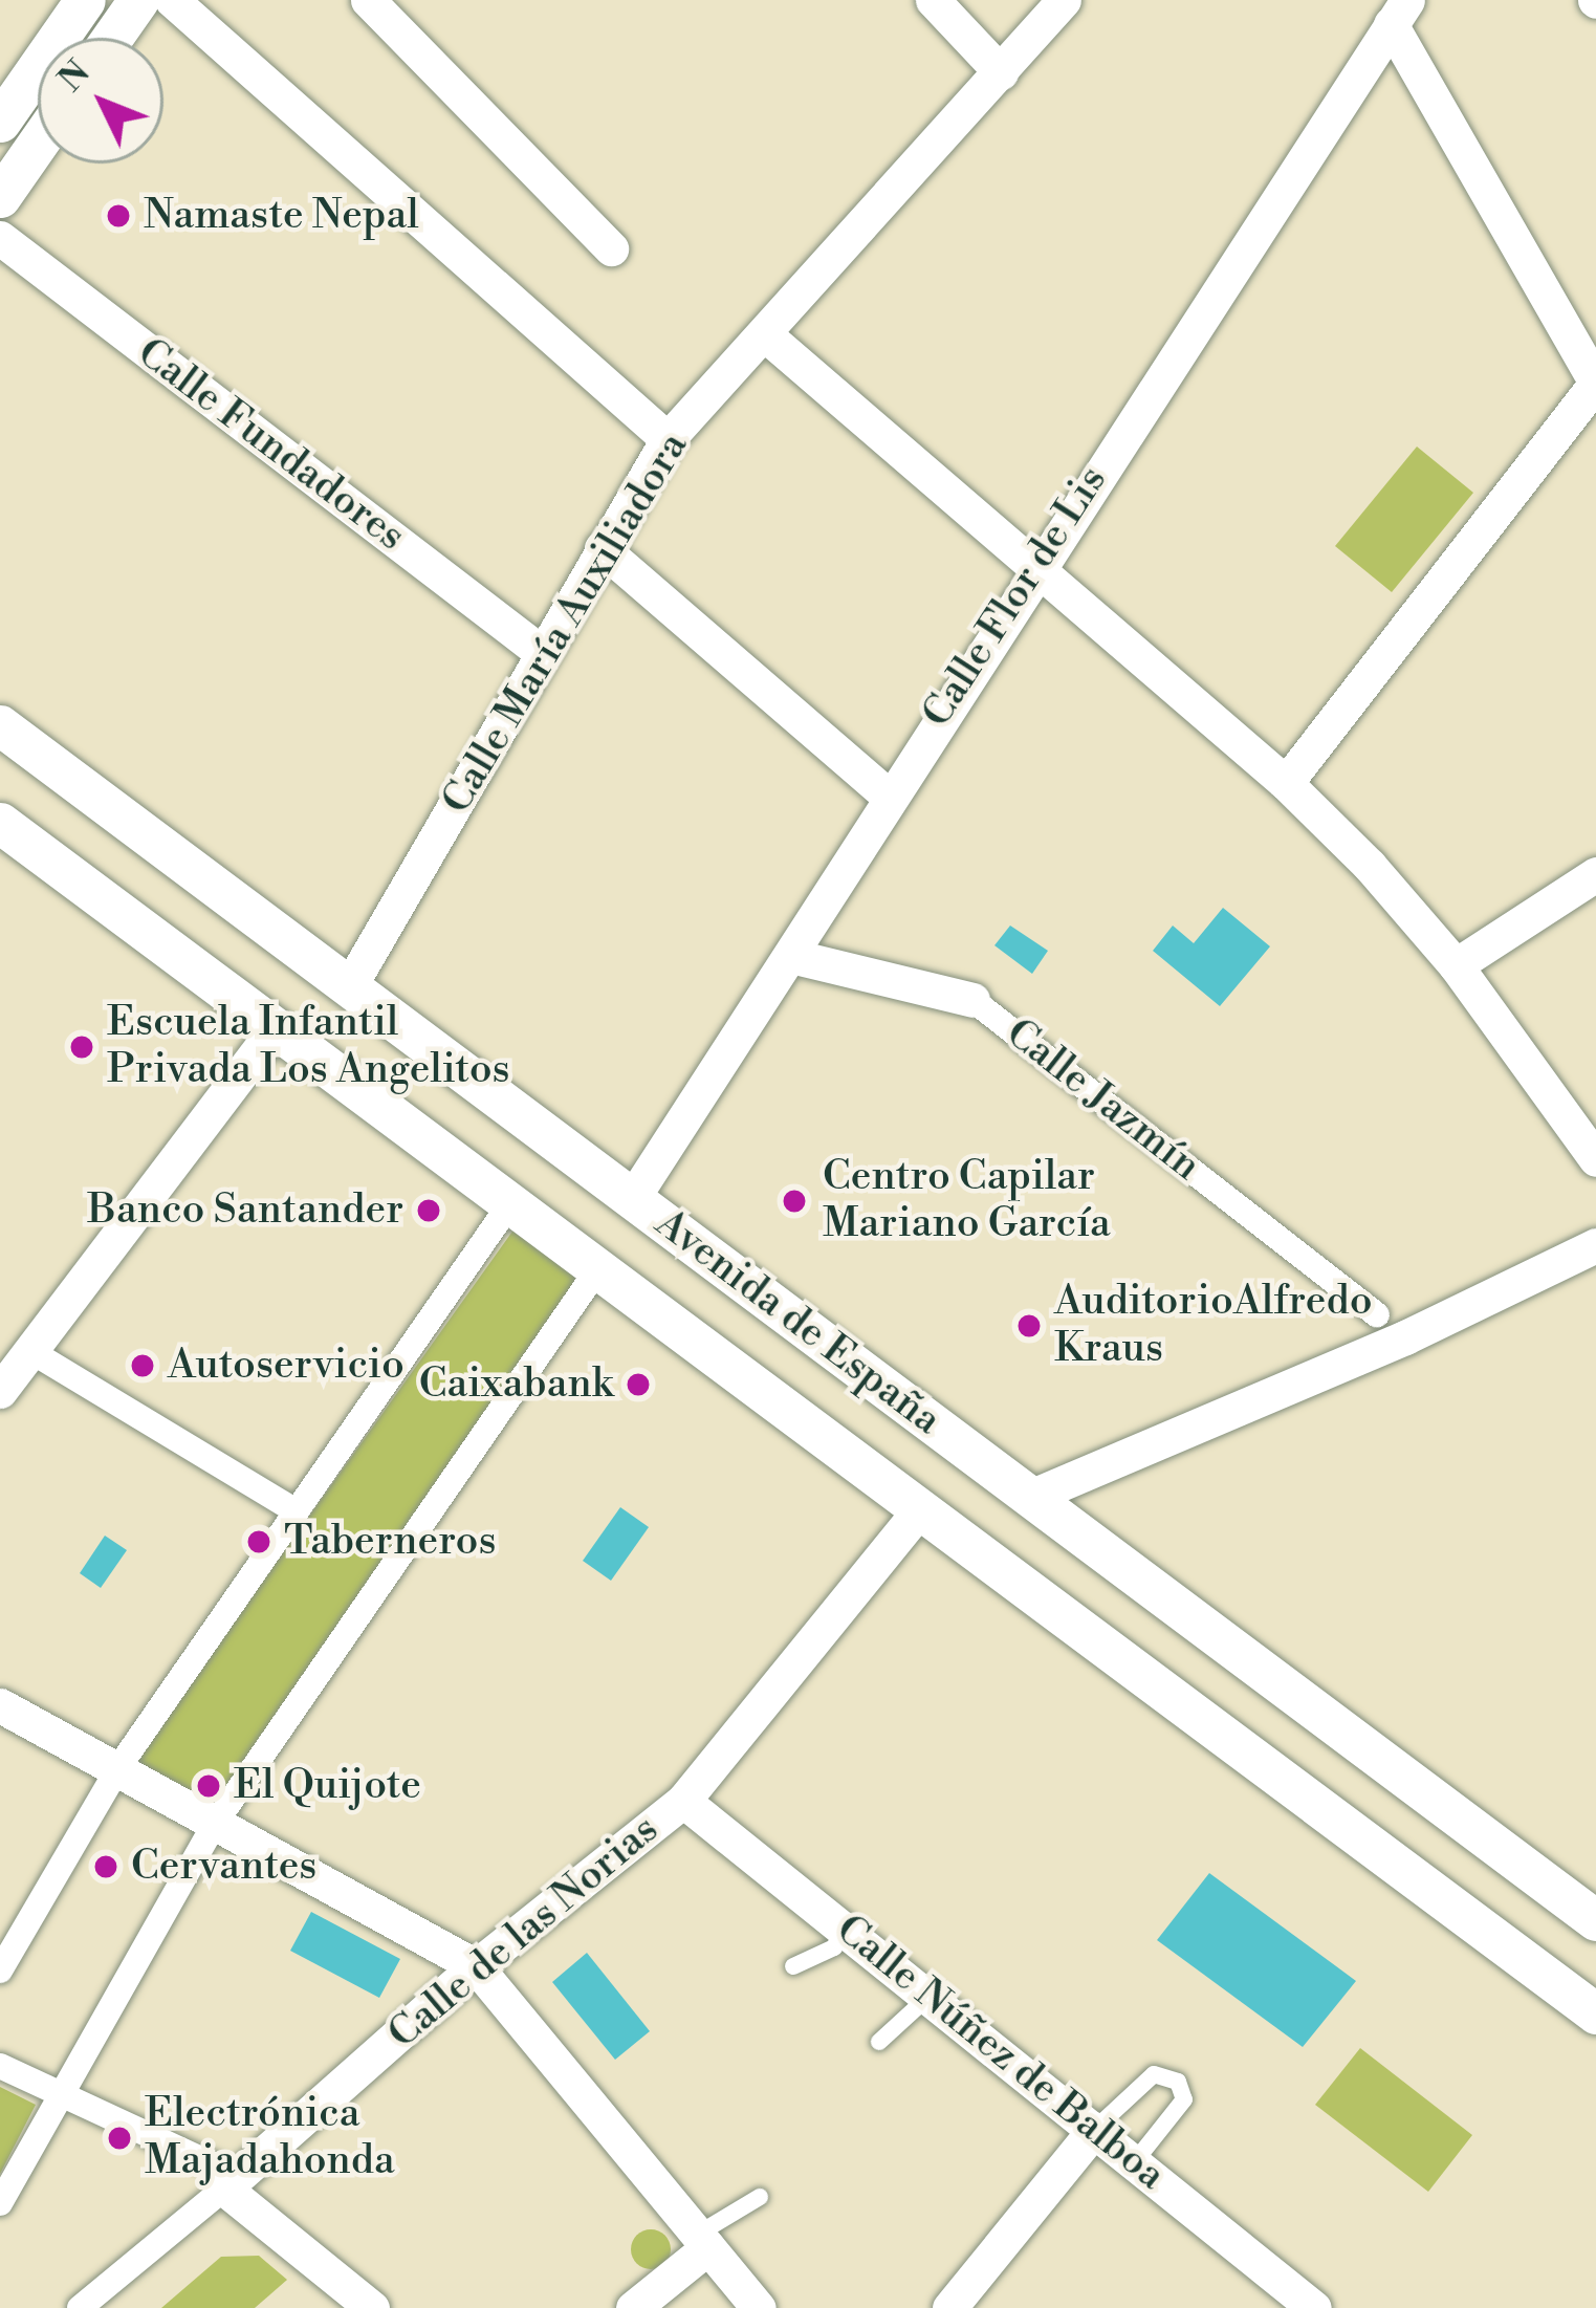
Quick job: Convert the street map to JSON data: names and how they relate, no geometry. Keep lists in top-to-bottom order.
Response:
{
  "streets": {
    "street": [
      "Calle Fundadores",
      "Calle Flor de Lis",
      "Calle María Auxiliadora",
      "Calle Jazmín",
      "Avenida de España",
      "Calle de las Norias",
      "Calle Núñez de Balboa"
    ]
  },
  "crossings": [
    ["Calle Fundadores", "Calle María Auxiliadora"],
    ["Calle Flor de Lis", "Calle Jazmín"],
    ["Calle Flor de Lis", "Avenida de España"],
    ["Calle María Auxiliadora", "Avenida de España"],
    ["Avenida de España", "Calle de las Norias"],
    ["Calle de las Norias", "Calle Núñez de Balboa"]
  ],
  "places": [
    "Namaste Nepal",
    "Escuela Infantil Privada Los Angelitos",
    "Centro Capilar Mariano García",
    "Banco Santander",
    "AuditorioAlfredo Kraus",
    "Autoservicio",
    "Caixabank",
    "Taberneros",
    "El Quijote",
    "Cervantes",
    "Electrónica Majadahonda"
  ],
  "north": "top left"
}
